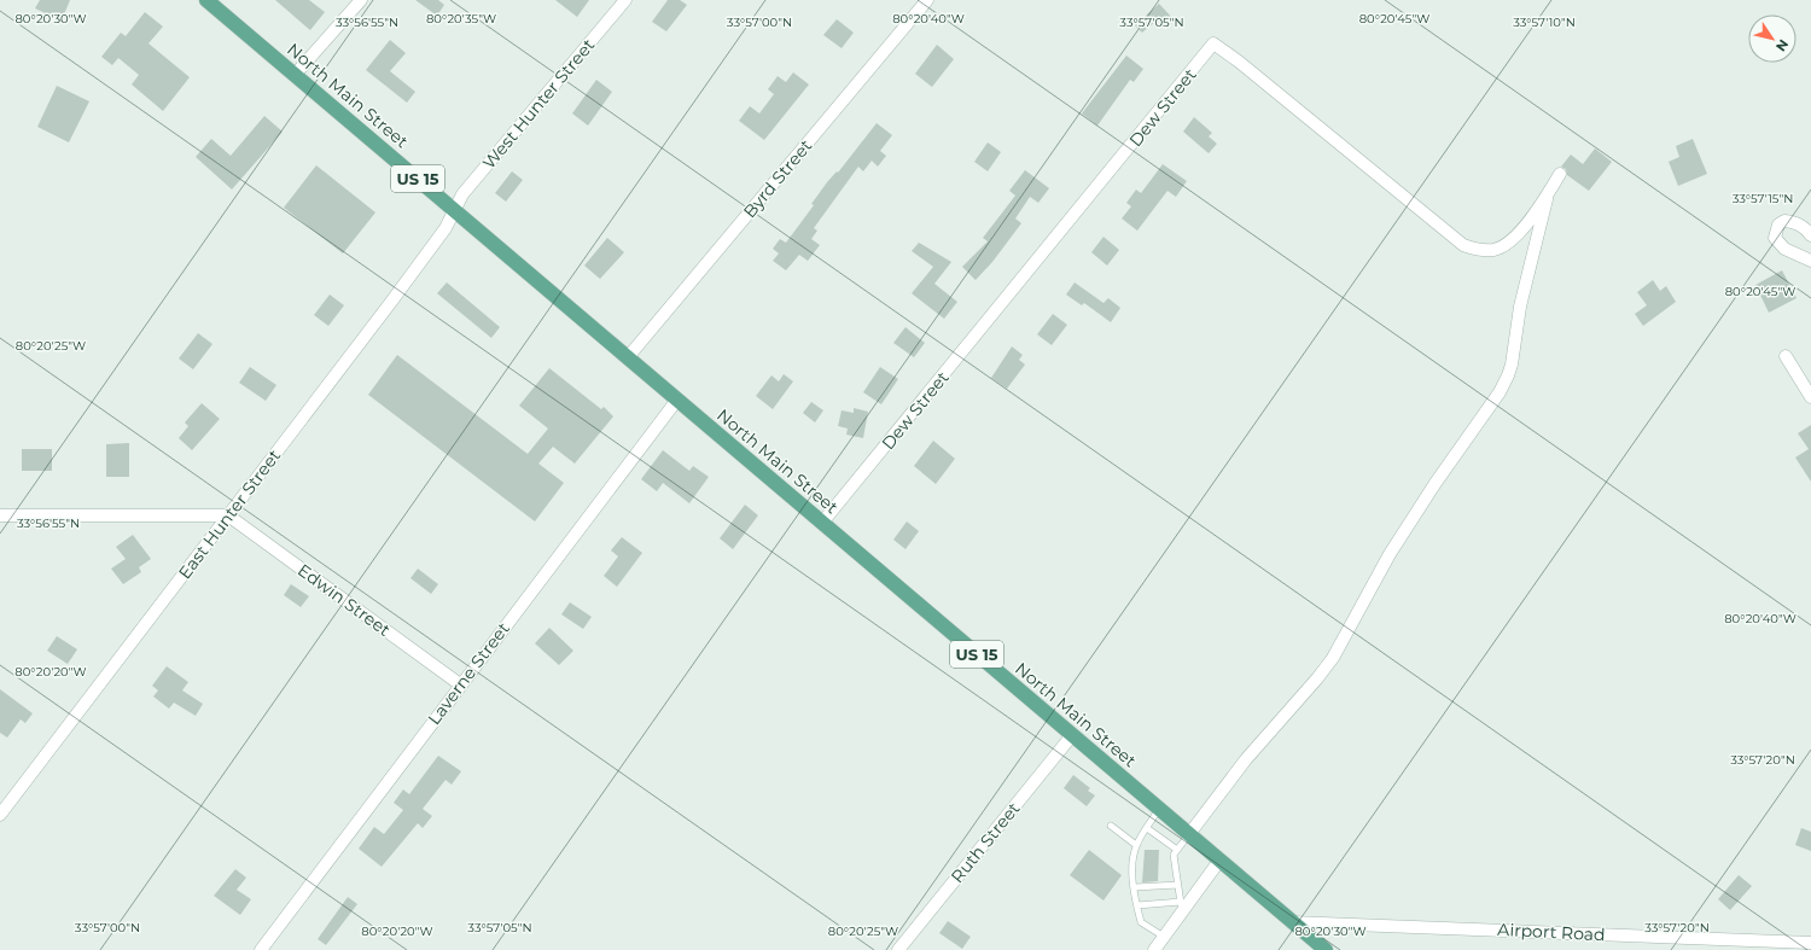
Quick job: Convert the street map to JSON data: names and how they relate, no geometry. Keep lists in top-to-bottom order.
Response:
{
  "streets": {
    "main road": ["North Main Street", "US 15"],
    "street": [
      "West Hunter Street",
      "Dew Street",
      "Byrd Street",
      "East Hunter Street",
      "Edwin Street",
      "Laverne Street",
      "Ruth Street",
      "Airport Road"
    ]
  },
  "crossings": [
    ["North Main Street", "West Hunter Street"],
    ["North Main Street", "Dew Street"],
    ["North Main Street", "Byrd Street"],
    ["North Main Street", "East Hunter Street"],
    ["North Main Street", "Laverne Street"],
    ["North Main Street", "Ruth Street"],
    ["North Main Street", "Airport Road"],
    ["West Hunter Street", "East Hunter Street"],
    ["East Hunter Street", "Edwin Street"],
    ["Edwin Street", "Laverne Street"]
  ],
  "north": "bottom right",
  "coordinates": [
    "80°20'30\"W",
    "80°20'35\"W",
    "80°20'40\"W",
    "80°20'45\"W",
    "33°56'55\"N",
    "33°57'00\"N",
    "33°57'05\"N",
    "33°57'10\"N",
    "33°57'15\"N",
    "80°20'25\"W",
    "80°20'20\"W",
    "33°57'20\"N"
  ]
}
